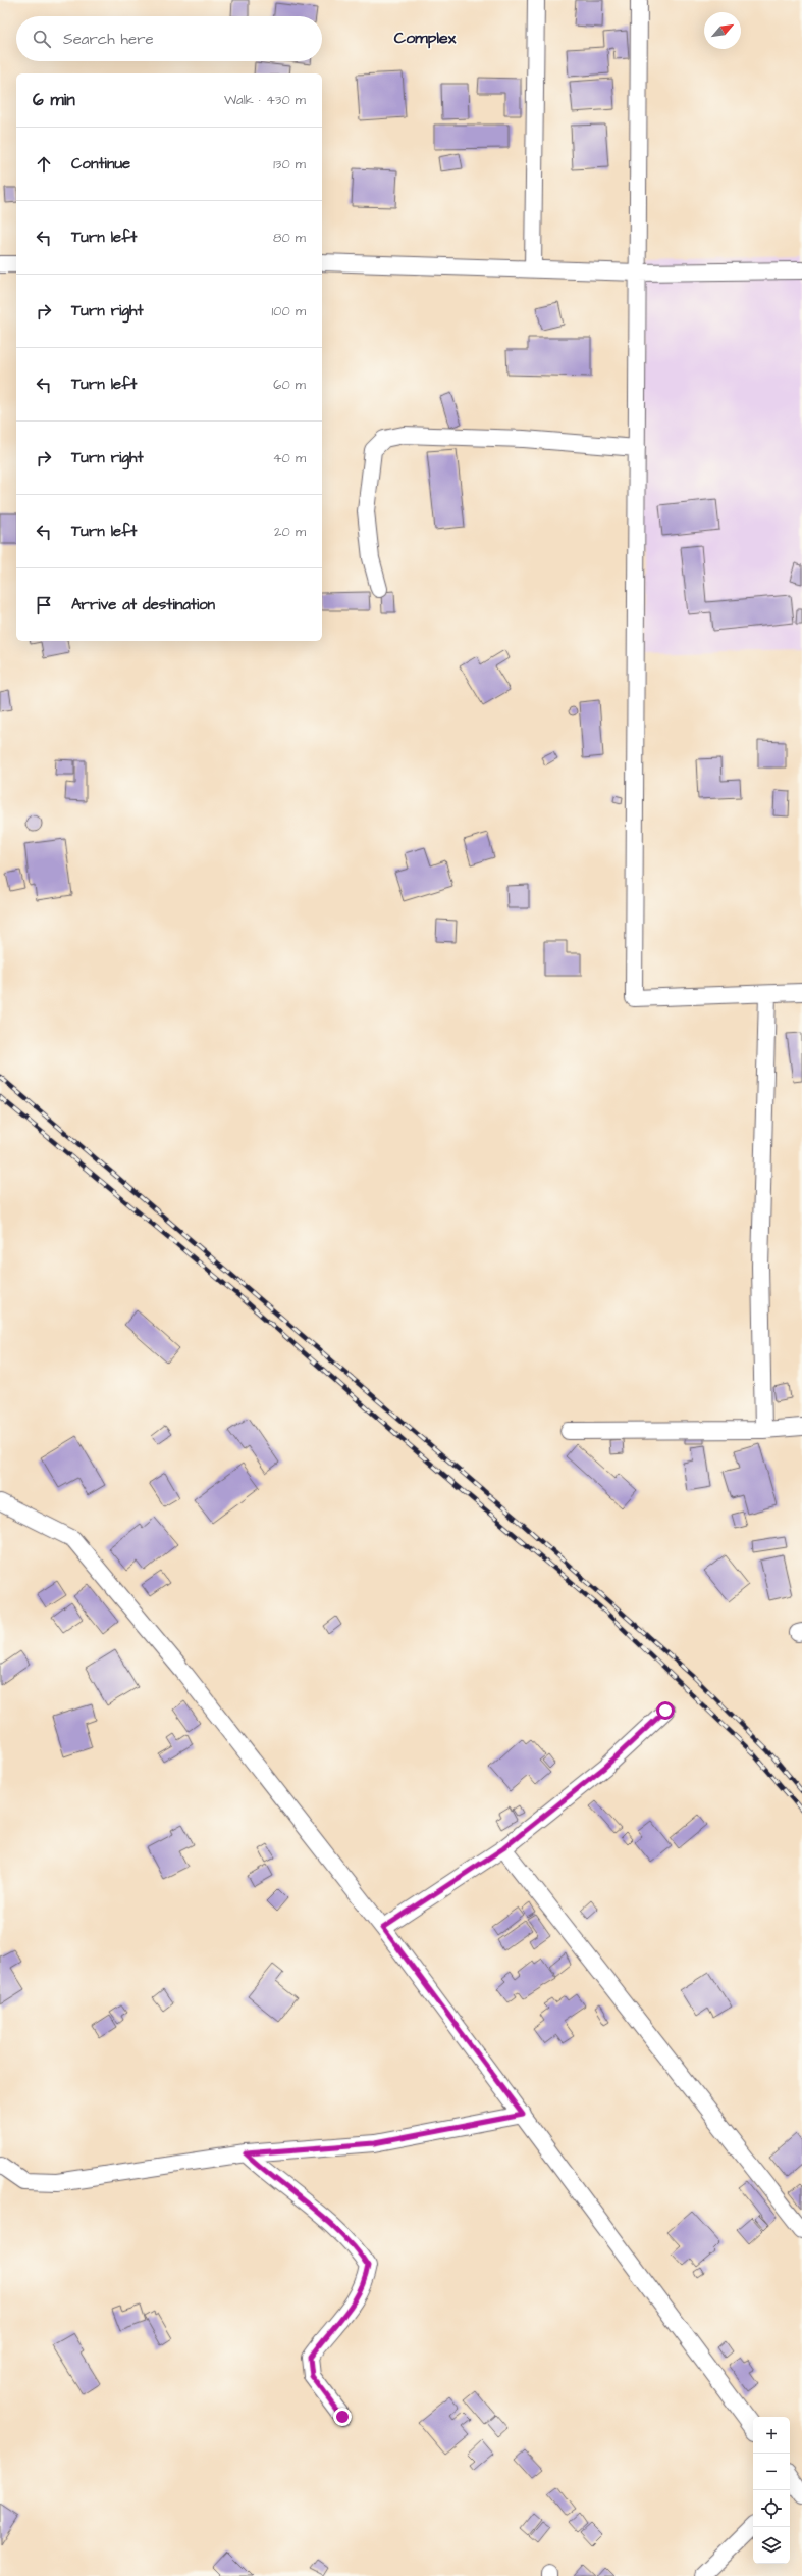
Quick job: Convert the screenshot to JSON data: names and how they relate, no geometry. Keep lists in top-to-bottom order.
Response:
{
  "districts": ["Complex"],
  "north": "top right",
  "page": {
    "search": "Search here",
    "heading": ["6 min", "Walk · 430 m"],
    "list": [
      ["Continue", "130 m"],
      ["Turn left", "80 m"],
      ["Turn right", "100 m"],
      ["Turn left", "60 m"],
      ["Turn right", "40 m"],
      ["Turn left", "20 m"],
      "Arrive at destination"
    ],
    "map_buttons": ["+", "−"]
  }
}
